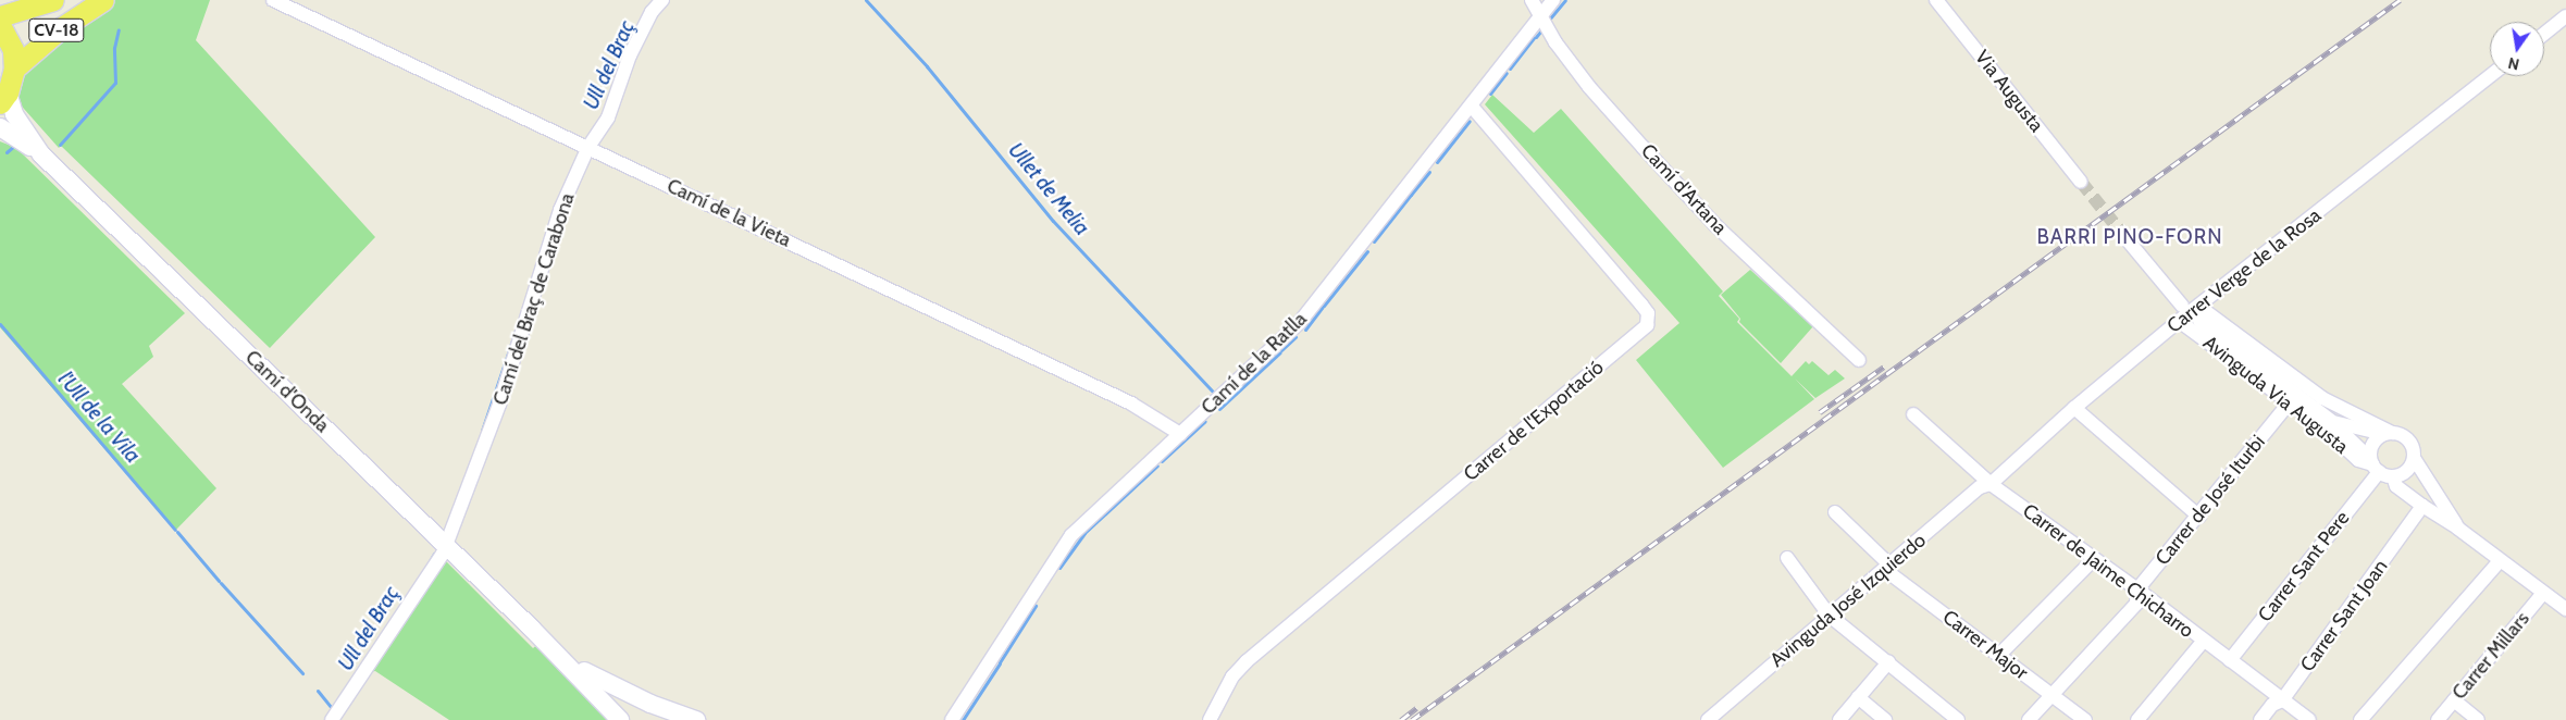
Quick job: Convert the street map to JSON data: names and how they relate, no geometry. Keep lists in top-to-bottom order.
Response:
{
  "streets": {
    "main road": ["CV-18", "Camí d'Onda"],
    "street": [
      "Via Augusta",
      "Camí d'Artana",
      "Camí de la Vieta",
      "Carrer Verge de la Rosa",
      "Camí del Braç de Carabona",
      "Camí de la Ratlla",
      "Avinguda Via Augusta",
      "Carrer de l'Exportació",
      "Carrer de José Iturbi",
      "Carrer Sant Pere",
      "Carrer de Jaime Chicharro",
      "Avinguda José Izquierdo",
      "Carrer Sant Joan",
      "Carrer Major",
      "Carrer Millars"
    ]
  },
  "crossings": [
    ["CV-18", "Camí d'Onda"],
    ["Camí d'Artana", "Camí de la Ratlla"],
    ["Camí de la Vieta", "Camí del Braç de Carabona"],
    ["Camí de la Vieta", "Camí de la Ratlla"],
    ["Carrer Verge de la Rosa", "Avinguda Via Augusta"],
    ["Carrer Verge de la Rosa", "Carrer de Jaime Chicharro"],
    ["Carrer Verge de la Rosa", "Avinguda José Izquierdo"],
    ["Camí del Braç de Carabona", "Camí d'Onda"],
    ["Camí de la Ratlla", "Carrer de l'Exportació"],
    ["Avinguda Via Augusta", "Carrer de José Iturbi"],
    ["Avinguda Via Augusta", "Carrer Sant Pere"],
    ["Carrer de José Iturbi", "Carrer de Jaime Chicharro"],
    ["Carrer de José Iturbi", "Carrer Major"],
    ["Carrer Sant Pere", "Carrer de Jaime Chicharro"],
    ["Carrer de Jaime Chicharro", "Avinguda José Izquierdo"],
    ["Carrer de Jaime Chicharro", "Carrer Sant Joan"],
    ["Avinguda José Izquierdo", "Carrer Major"]
  ],
  "districts": ["BARRI PINO-FORN"],
  "water": ["Ull del Braç", "Ullet de Melia", "l'Ull de la Vila"],
  "north": "bottom"
}
